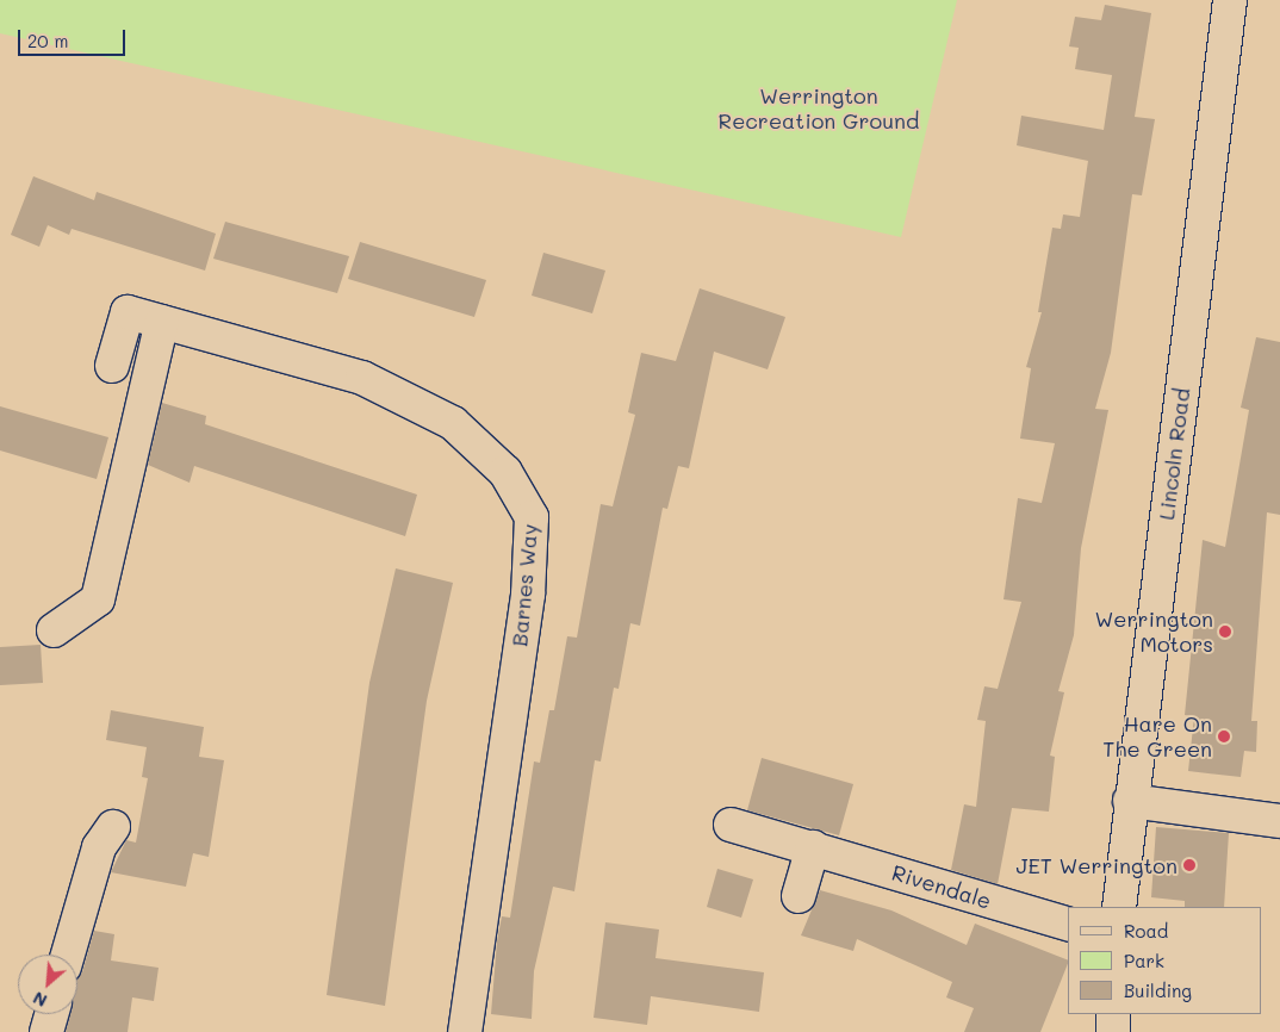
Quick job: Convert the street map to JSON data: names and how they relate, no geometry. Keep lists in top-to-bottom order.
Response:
{
  "streets": {
    "street": ["Lincoln Road", "Barnes Way", "Rivendale"]
  },
  "parks": ["Werrington Recreation Ground"],
  "places": ["Werrington Motors", "Hare On The Green", "JET Werrington"],
  "legend": ["Road", "Park", "Building"],
  "scale_bar": "20 m",
  "north": "bottom left"
}
